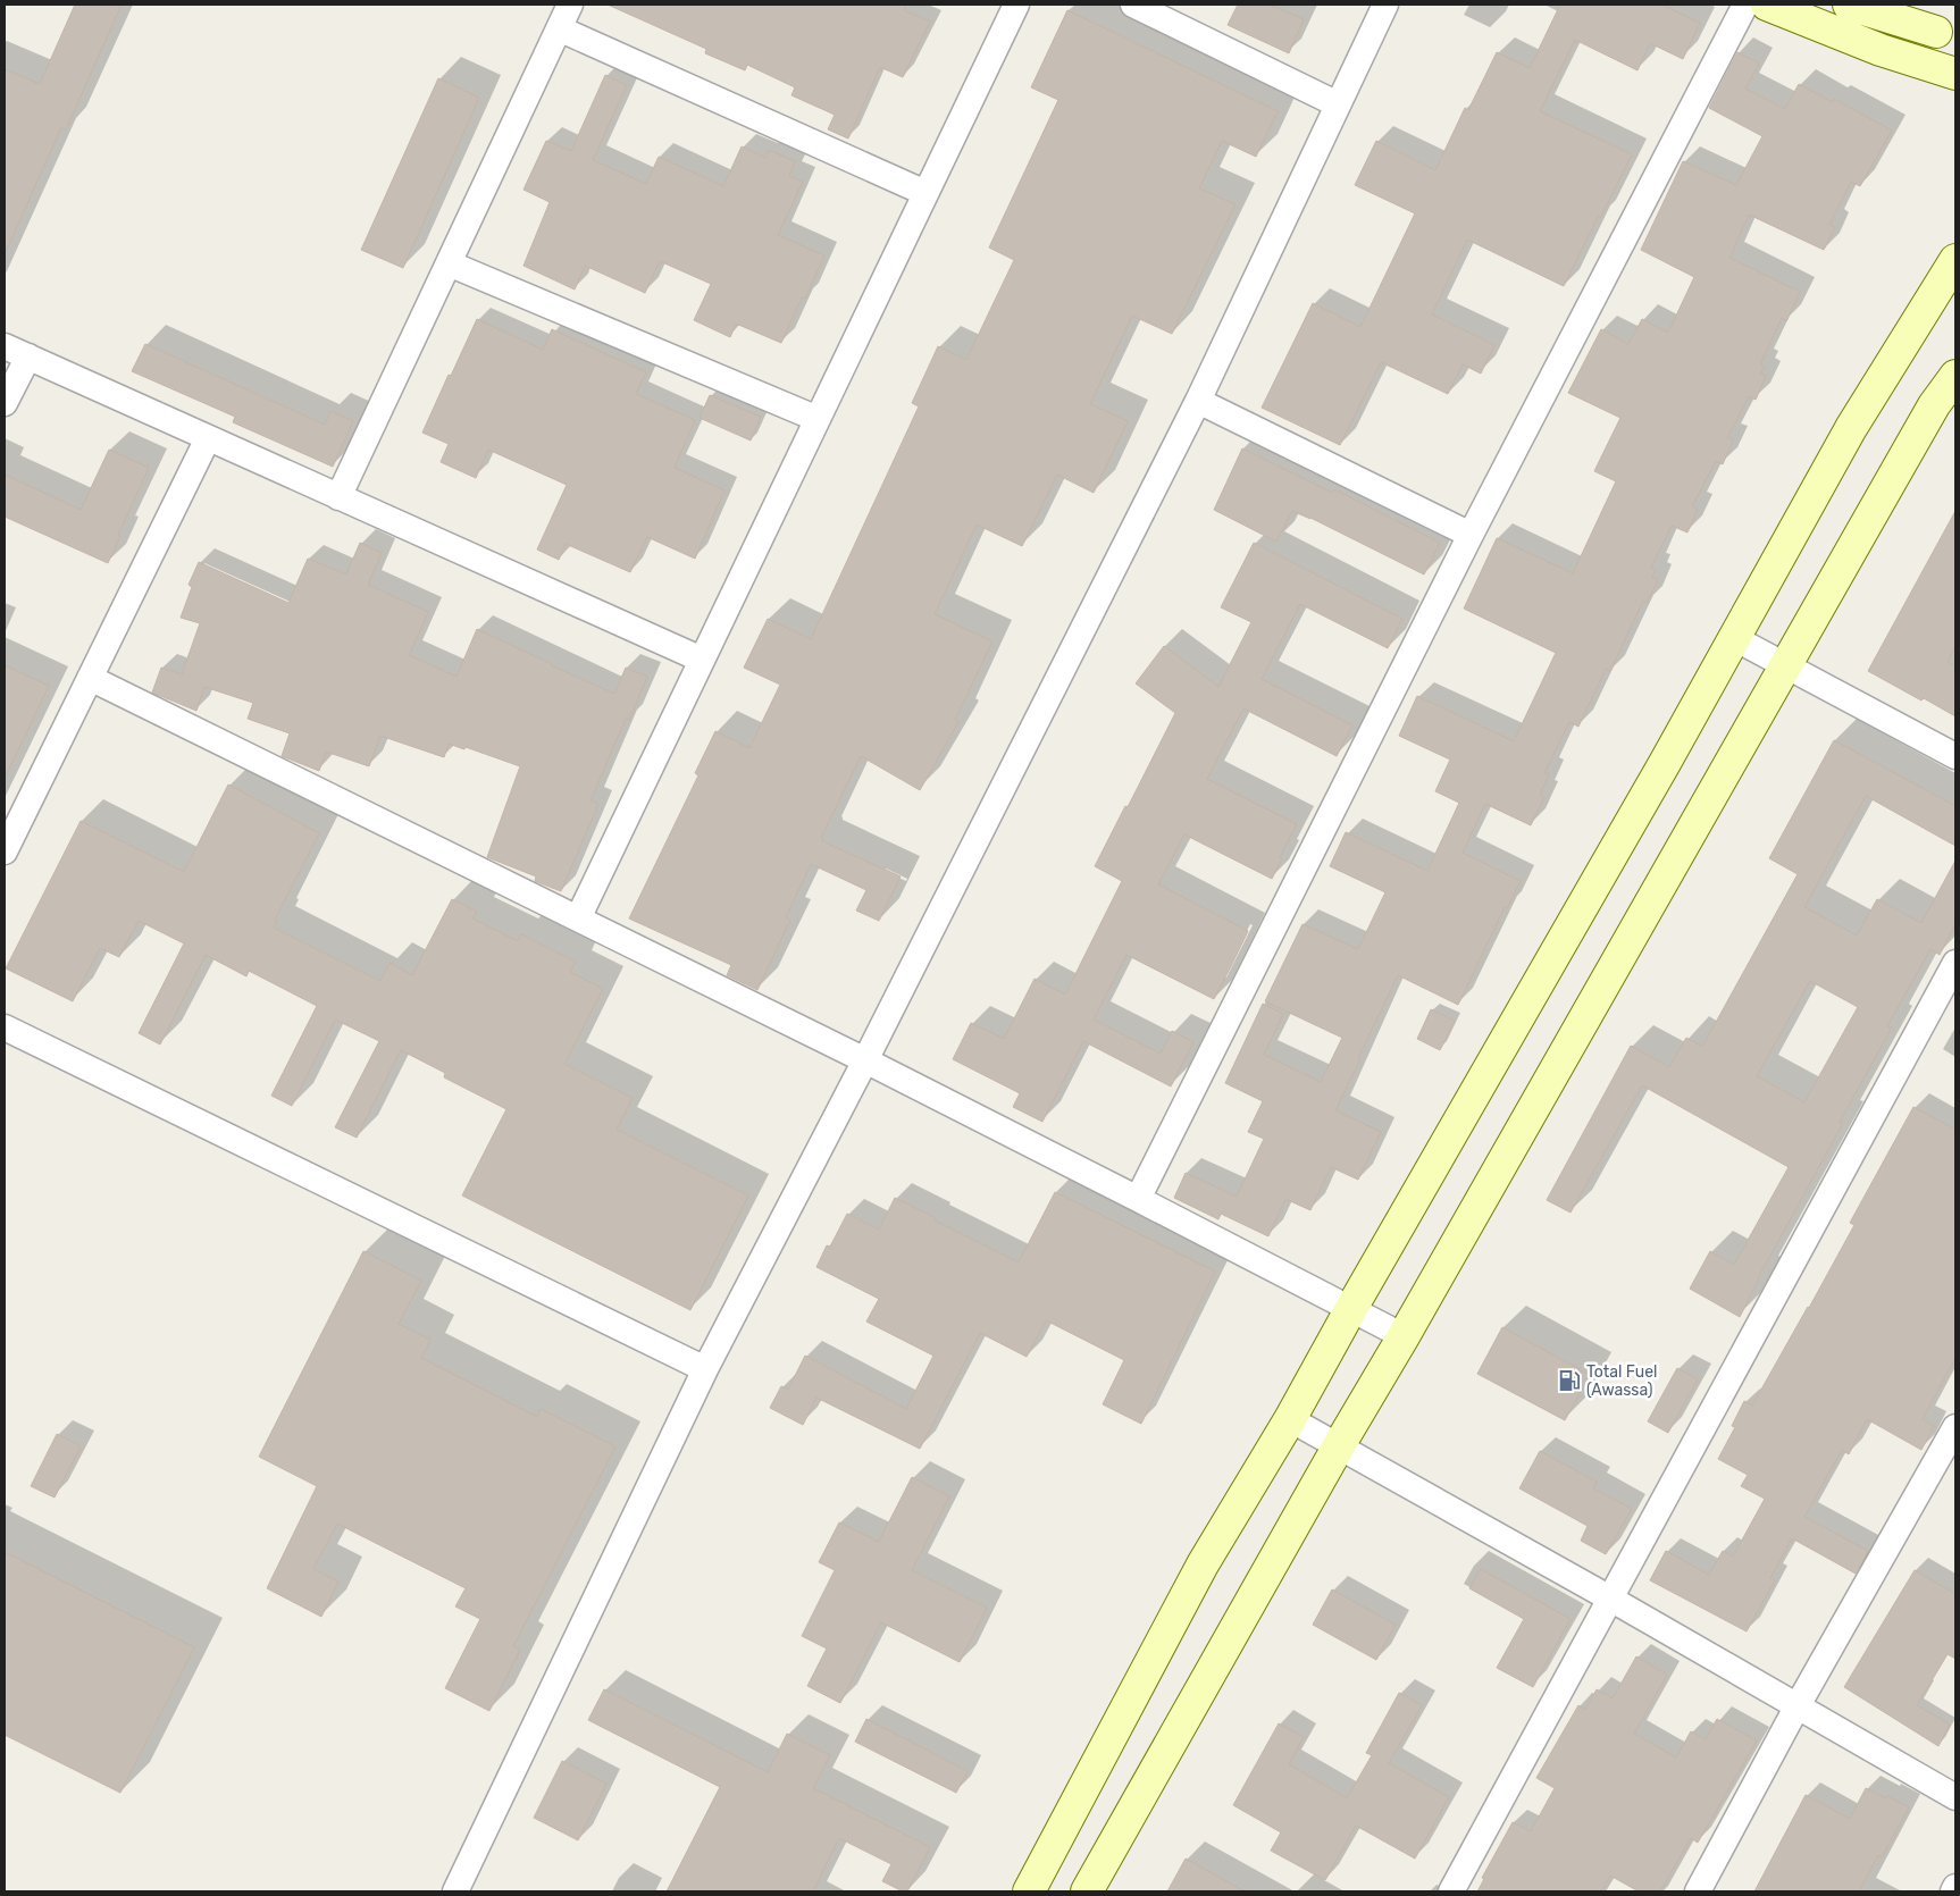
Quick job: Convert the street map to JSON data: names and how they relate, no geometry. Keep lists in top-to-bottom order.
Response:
{
  "places": {
    "fuel station": ["Total Fuel (Awassa)"]
  }
}
